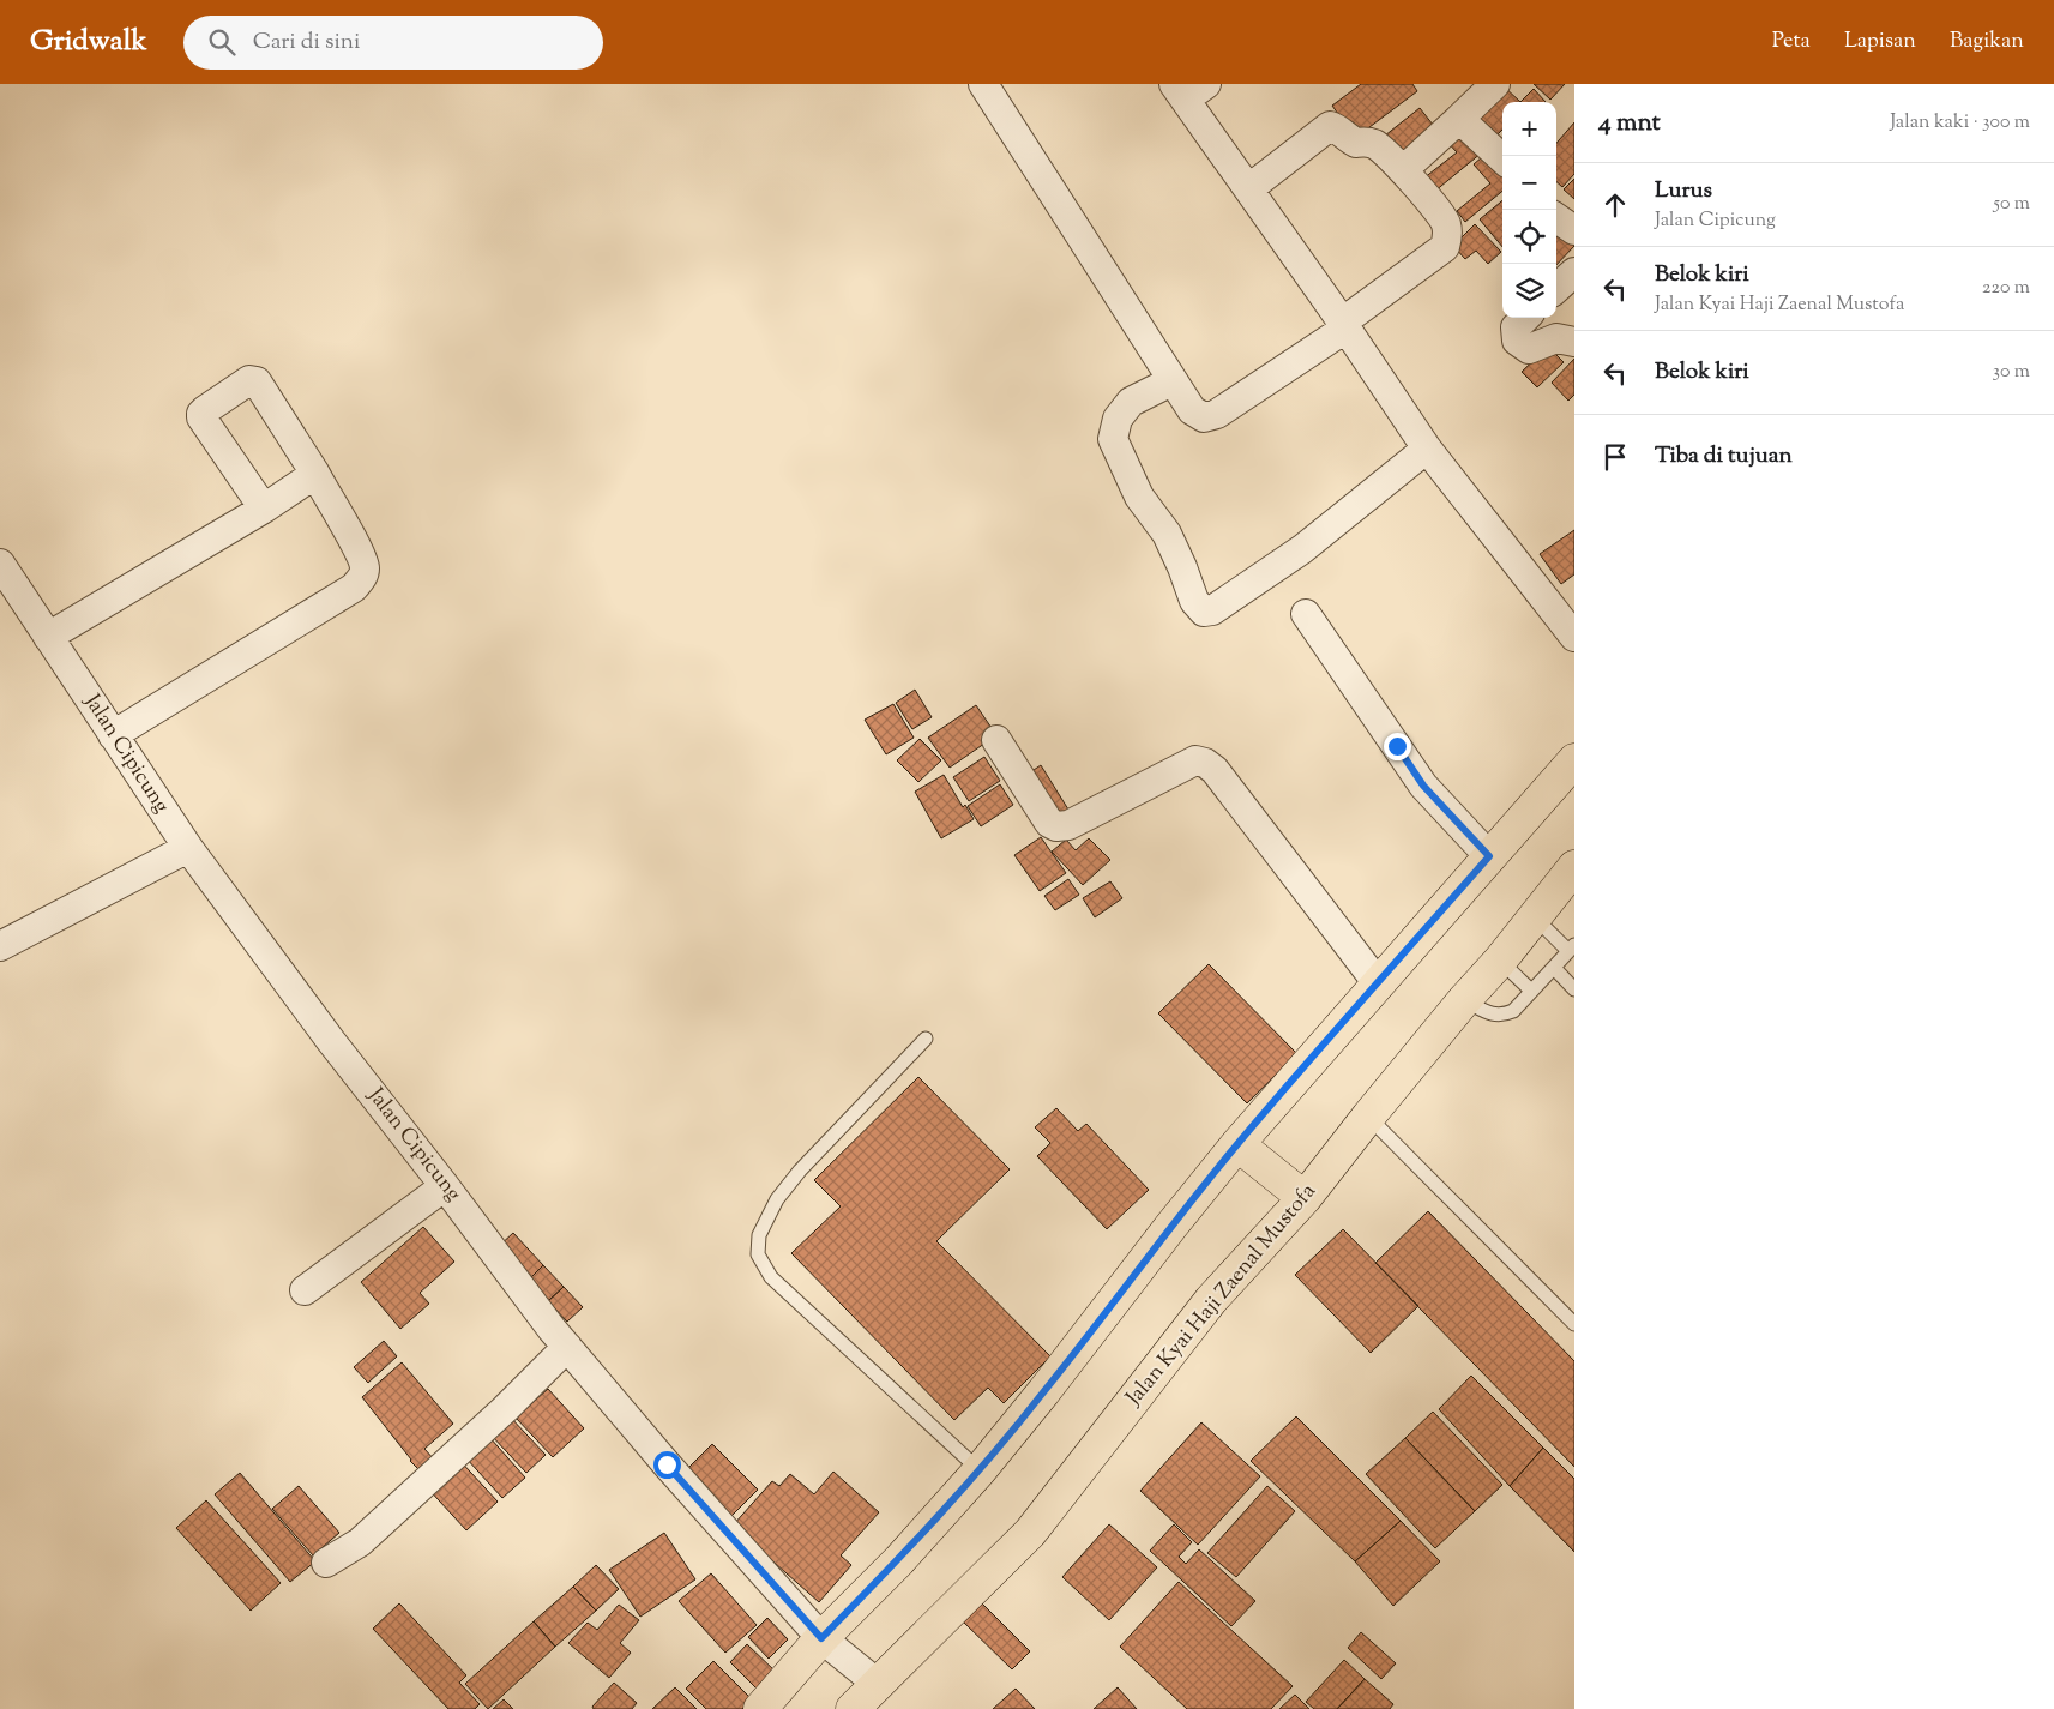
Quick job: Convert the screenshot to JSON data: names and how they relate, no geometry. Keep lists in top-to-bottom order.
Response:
{
  "streets": {
    "main road": ["Jalan Kyai Haji Zaenal Mustofa"],
    "street": ["Jalan Cipicung"]
  },
  "crossings": [
    ["Jalan Cipicung", "Jalan Kyai Haji Zaenal Mustofa"]
  ],
  "page": {
    "header": "Gridwalk",
    "search": "Cari di sini",
    "nav": ["Peta", "Lapisan", "Bagikan"],
    "heading": ["4 mnt", "Jalan kaki · 300 m"],
    "map_buttons": ["+", "−"],
    "list": [
      ["Lurus", "Jalan Cipicung", "50 m"],
      ["Belok kiri", "Jalan Kyai Haji Zaenal Mustofa", "220 m"],
      ["Belok kiri", "30 m"],
      "Tiba di tujuan"
    ]
  }
}
